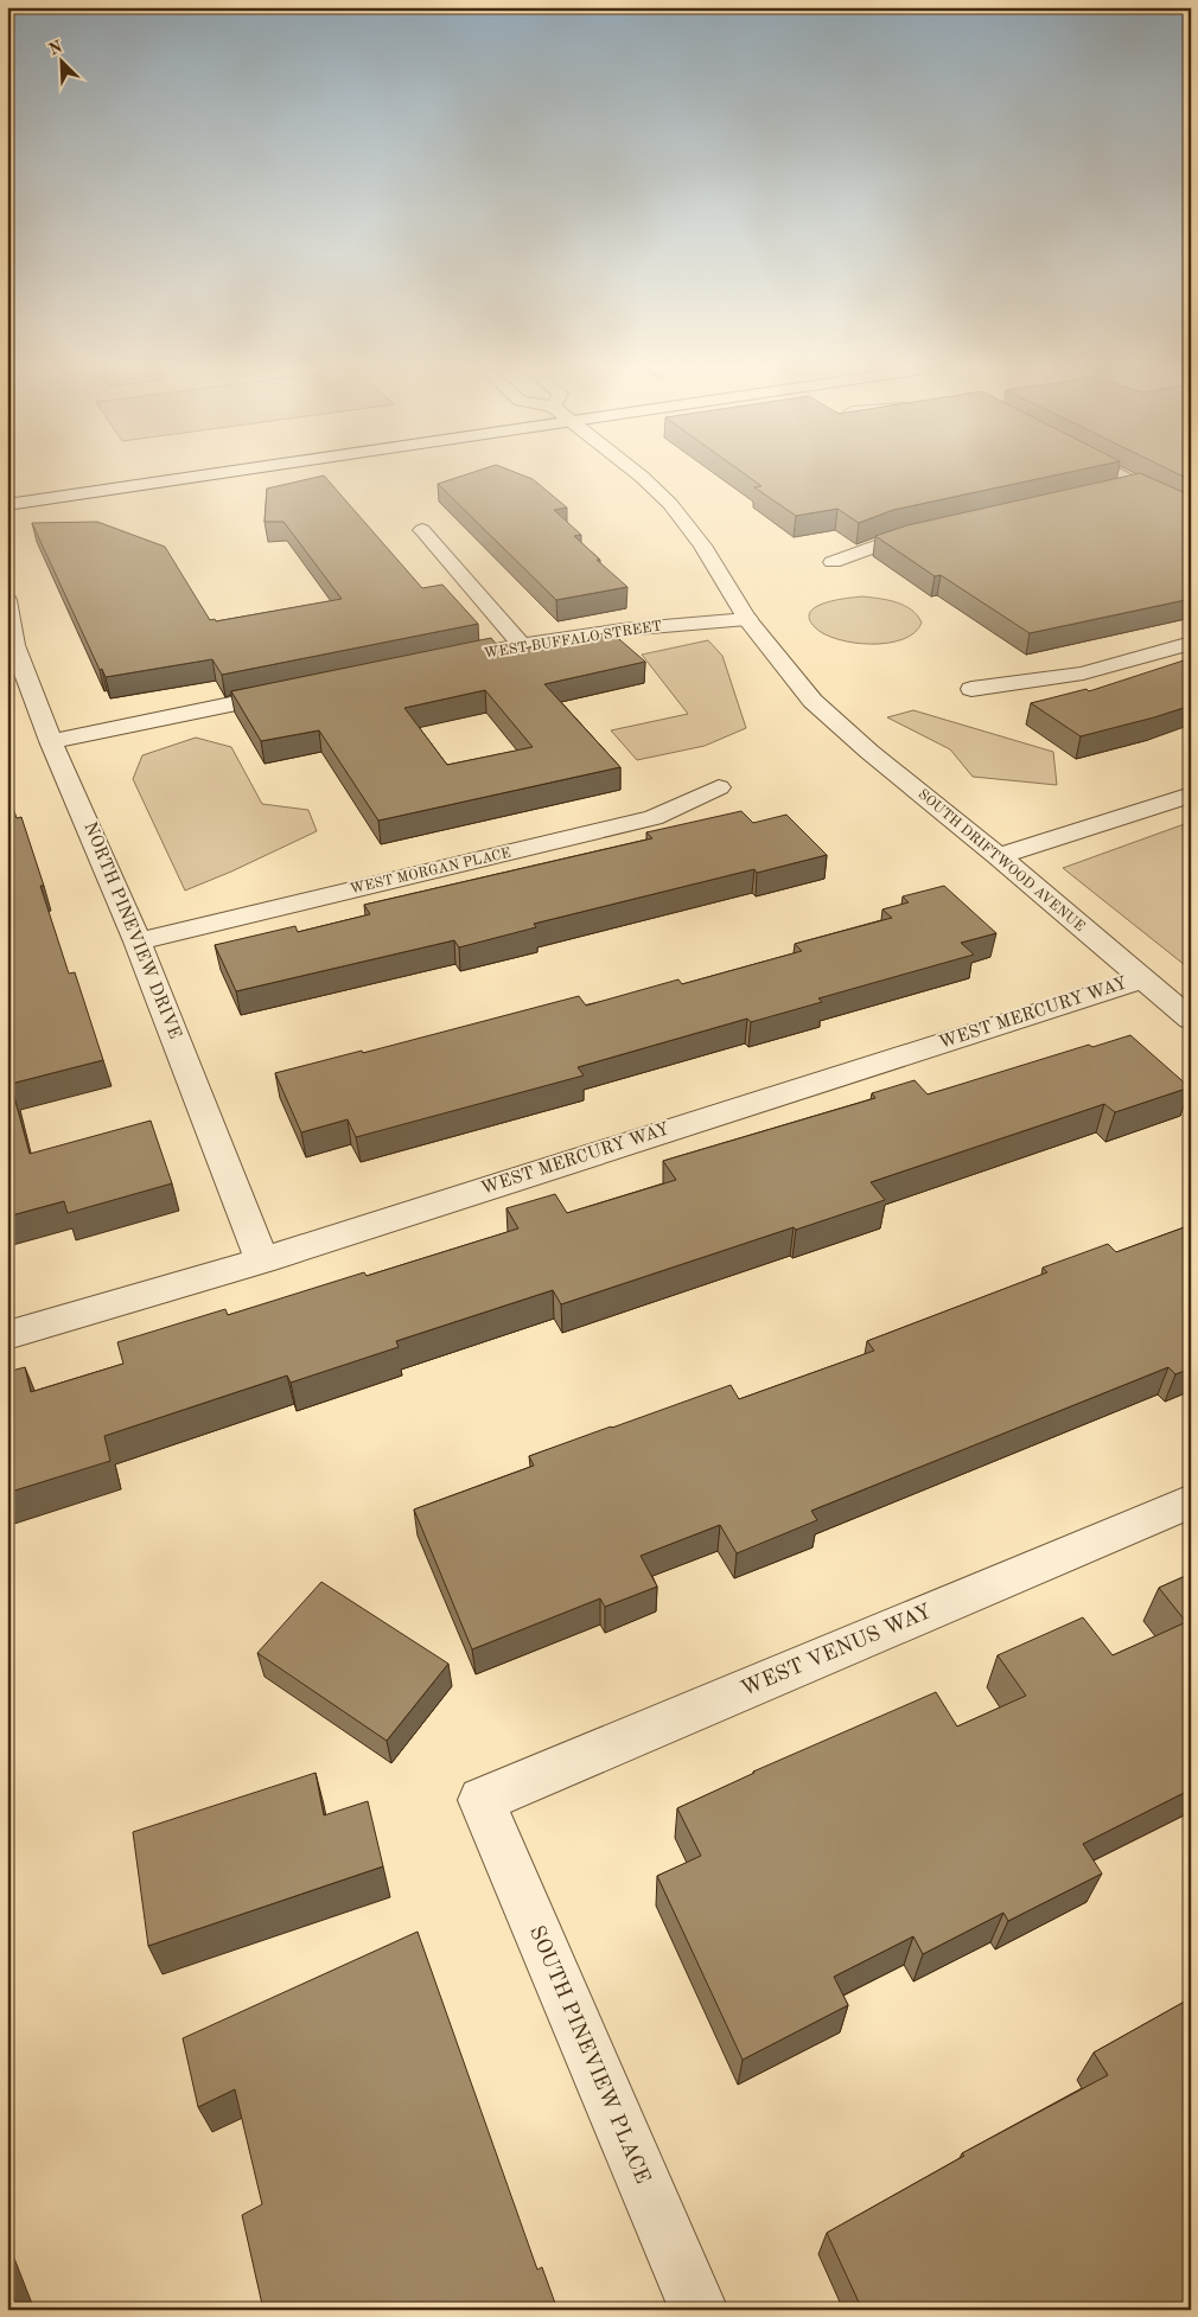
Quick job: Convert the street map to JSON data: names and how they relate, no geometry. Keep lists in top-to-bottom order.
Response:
{
  "streets": {
    "street": [
      "WEST BUFFALO STREET",
      "SOUTH DRIFTWOOD AVENUE",
      "WEST MORGAN PLACE",
      "NORTH PINEVIEW DRIVE",
      "WEST MERCURY WAY",
      "WEST VENUS WAY",
      "SOUTH PINEVIEW PLACE"
    ]
  },
  "crossings": [
    ["WEST BUFFALO STREET", "SOUTH DRIFTWOOD AVENUE"],
    ["SOUTH DRIFTWOOD AVENUE", "WEST MERCURY WAY"],
    ["WEST MORGAN PLACE", "NORTH PINEVIEW DRIVE"],
    ["NORTH PINEVIEW DRIVE", "WEST MERCURY WAY"],
    ["WEST VENUS WAY", "SOUTH PINEVIEW PLACE"]
  ],
  "north": "top left"
}
